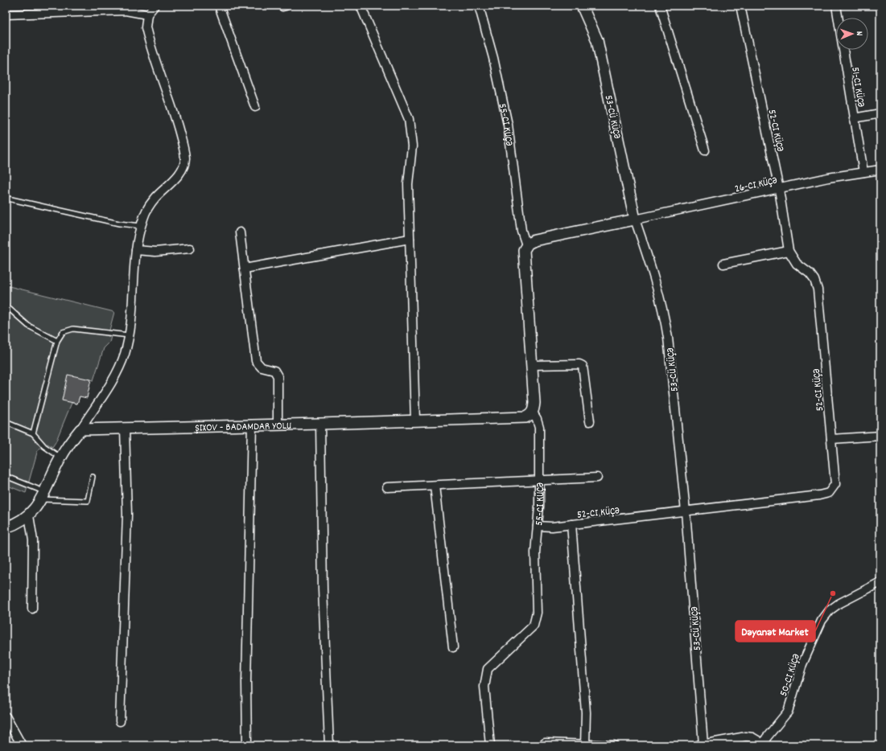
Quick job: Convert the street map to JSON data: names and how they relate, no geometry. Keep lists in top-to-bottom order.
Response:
{
  "streets": {
    "street": [
      "51-CI KÜÇƏ",
      "53-CÜ KÜÇƏ",
      "55-CI KÜÇƏ",
      "52-CI KÜÇƏ",
      "50-CI KÜÇƏ"
    ]
  },
  "crossings": [
    ["53-CÜ KÜÇƏ", "52-CI KÜÇƏ"],
    ["55-CI KÜÇƏ", "52-CI KÜÇƏ"]
  ],
  "places": ["Dəyanət Market"],
  "north": "right"
}
